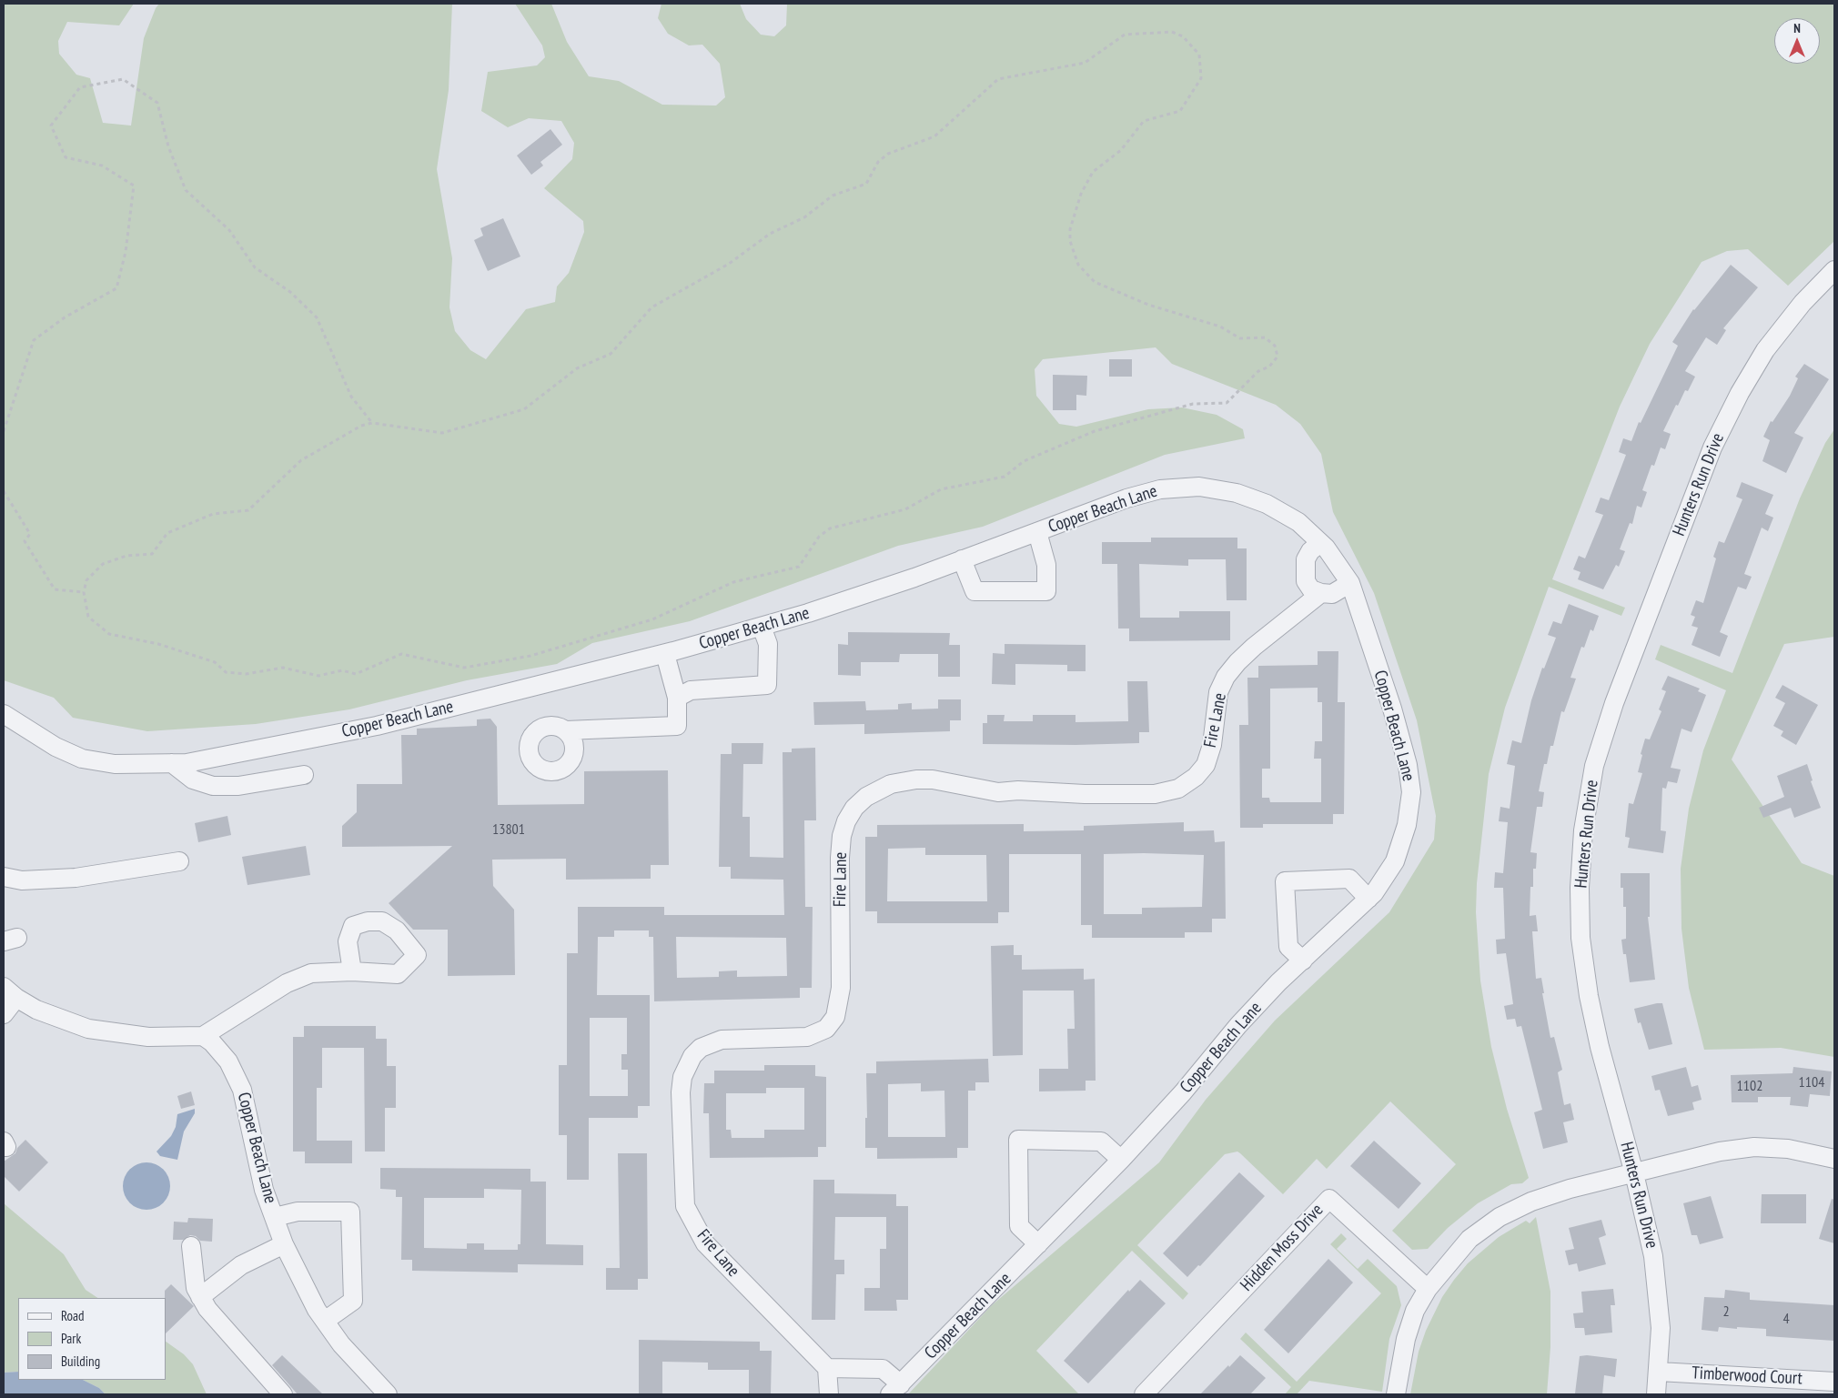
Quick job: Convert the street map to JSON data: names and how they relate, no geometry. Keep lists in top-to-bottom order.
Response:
{
  "streets": {
    "street": [
      "Hunters Run Drive",
      "Copper Beach Lane",
      "Fire Lane",
      "Hidden Moss Drive",
      "Timberwood Court"
    ]
  },
  "crossings": [
    ["Hunters Run Drive", "Timberwood Court"]
  ],
  "house_numbers": [
    "13801",
    "1104",
    "1102",
    "2",
    "4"
  ],
  "legend": ["Road", "Park", "Building"],
  "north": "top"
}
